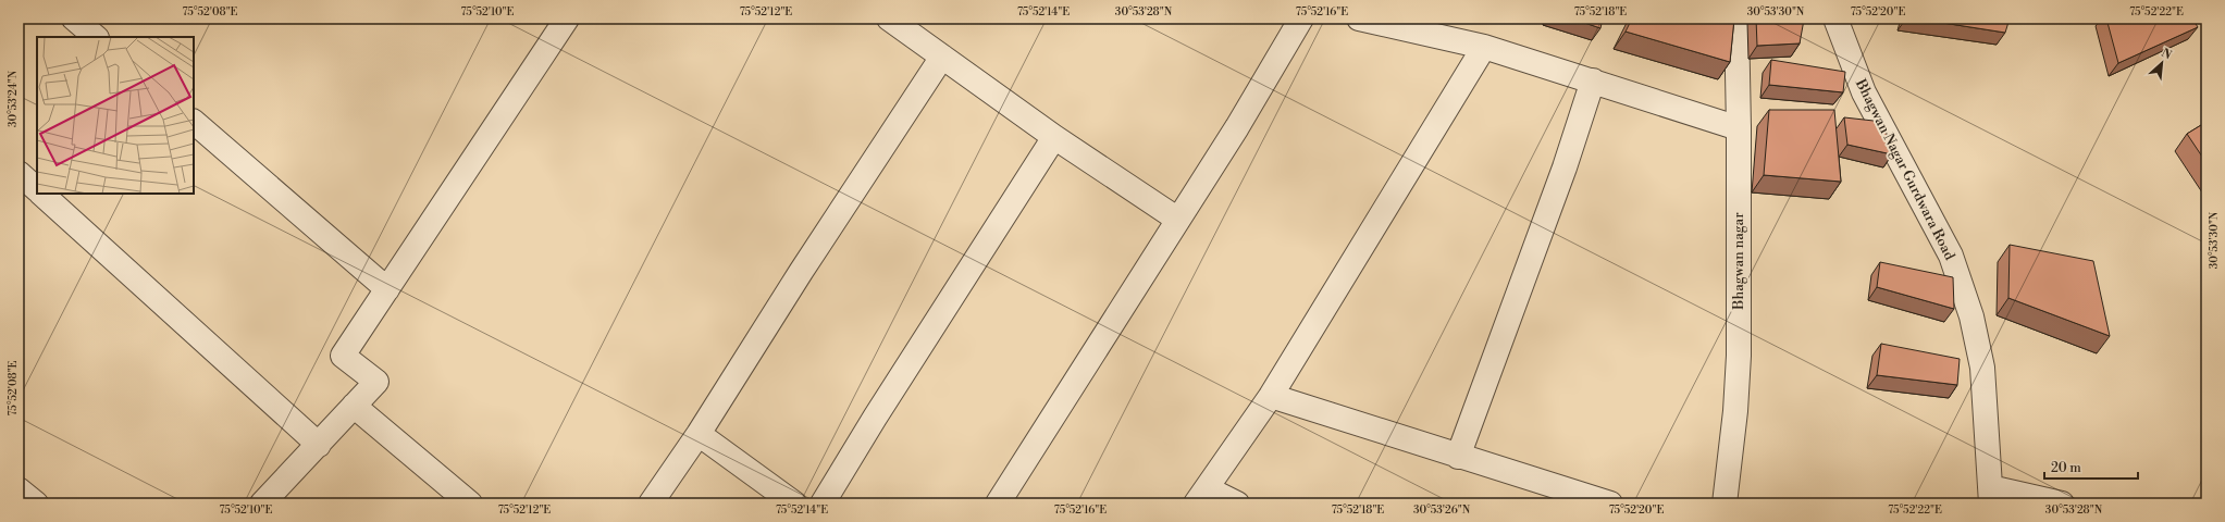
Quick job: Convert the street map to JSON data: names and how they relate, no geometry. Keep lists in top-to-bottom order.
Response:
{
  "streets": {
    "street": ["Bhagwan Nagar Gurdwara Road", "Bhagwan nagar"]
  },
  "scale_bar": "20 m",
  "north": "top right",
  "coordinates": [
    "75°52'08\"E",
    "75°52'10\"E",
    "75°52'12\"E",
    "75°52'14\"E",
    "30°53'28\"N",
    "75°52'16\"E",
    "75°52'18\"E",
    "30°53'30\"N",
    "75°52'20\"E",
    "75°52'22\"E",
    "30°53'24\"N",
    "30°53'26\"N"
  ]
}
